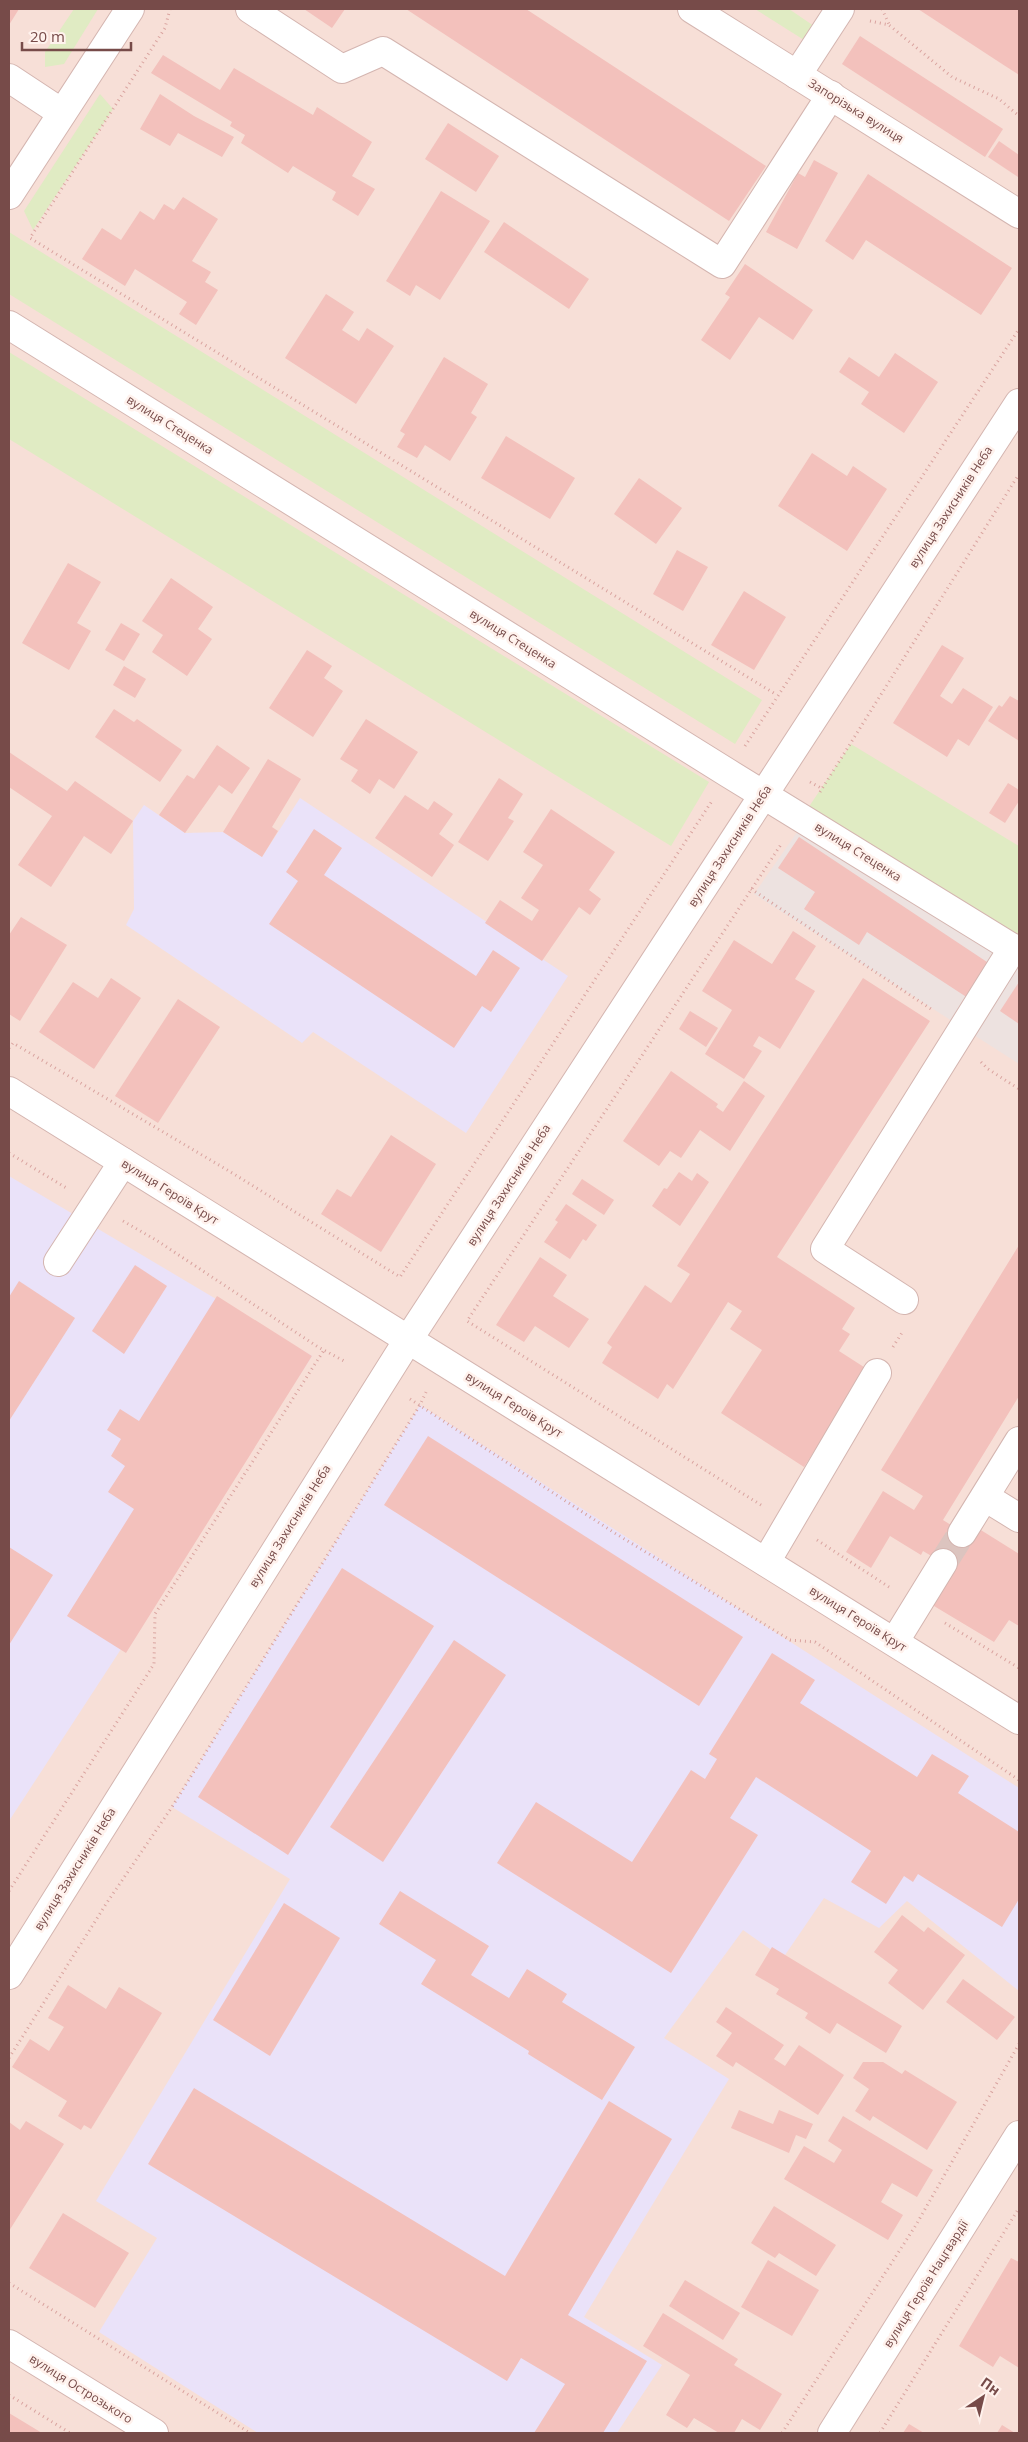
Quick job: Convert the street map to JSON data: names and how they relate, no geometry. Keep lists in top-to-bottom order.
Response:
{
  "streets": {
    "street": [
      "Запорізька вулиця",
      "вулиця Стеценка",
      "вулиця Захисників Неба",
      "вулиця Героїв Крут",
      "вулиця Героїв Нацгвардії",
      "вулиця Острозького"
    ]
  },
  "crossings": [
    ["вулиця Стеценка", "вулиця Захисників Неба"],
    ["вулиця Захисників Неба", "вулиця Героїв Крут"]
  ],
  "scale_bar": "20 m",
  "north": "top right"
}
